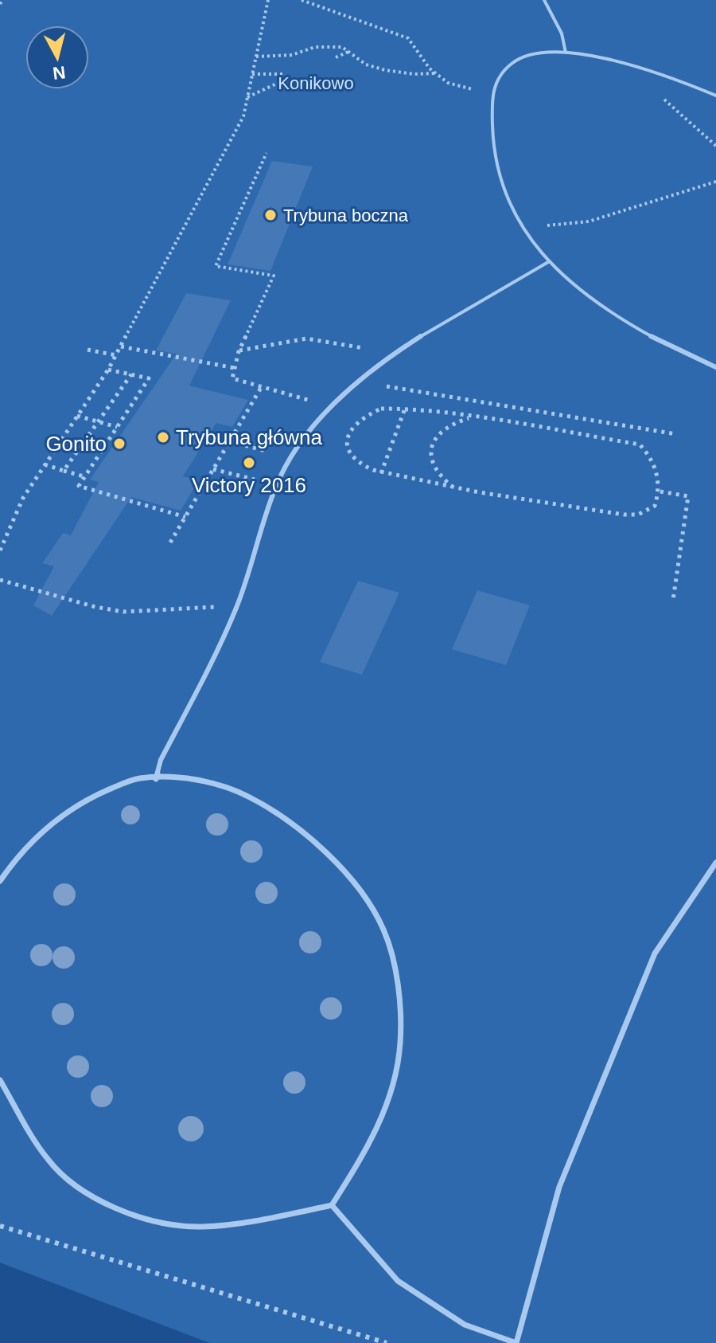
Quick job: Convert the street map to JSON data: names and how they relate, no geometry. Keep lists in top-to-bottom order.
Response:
{
  "parks": ["Konikowo"],
  "places": [
    "Trybuna boczna",
    "Trybuna główna",
    "Gonito",
    "Victory 2016"
  ],
  "north": "bottom"
}
